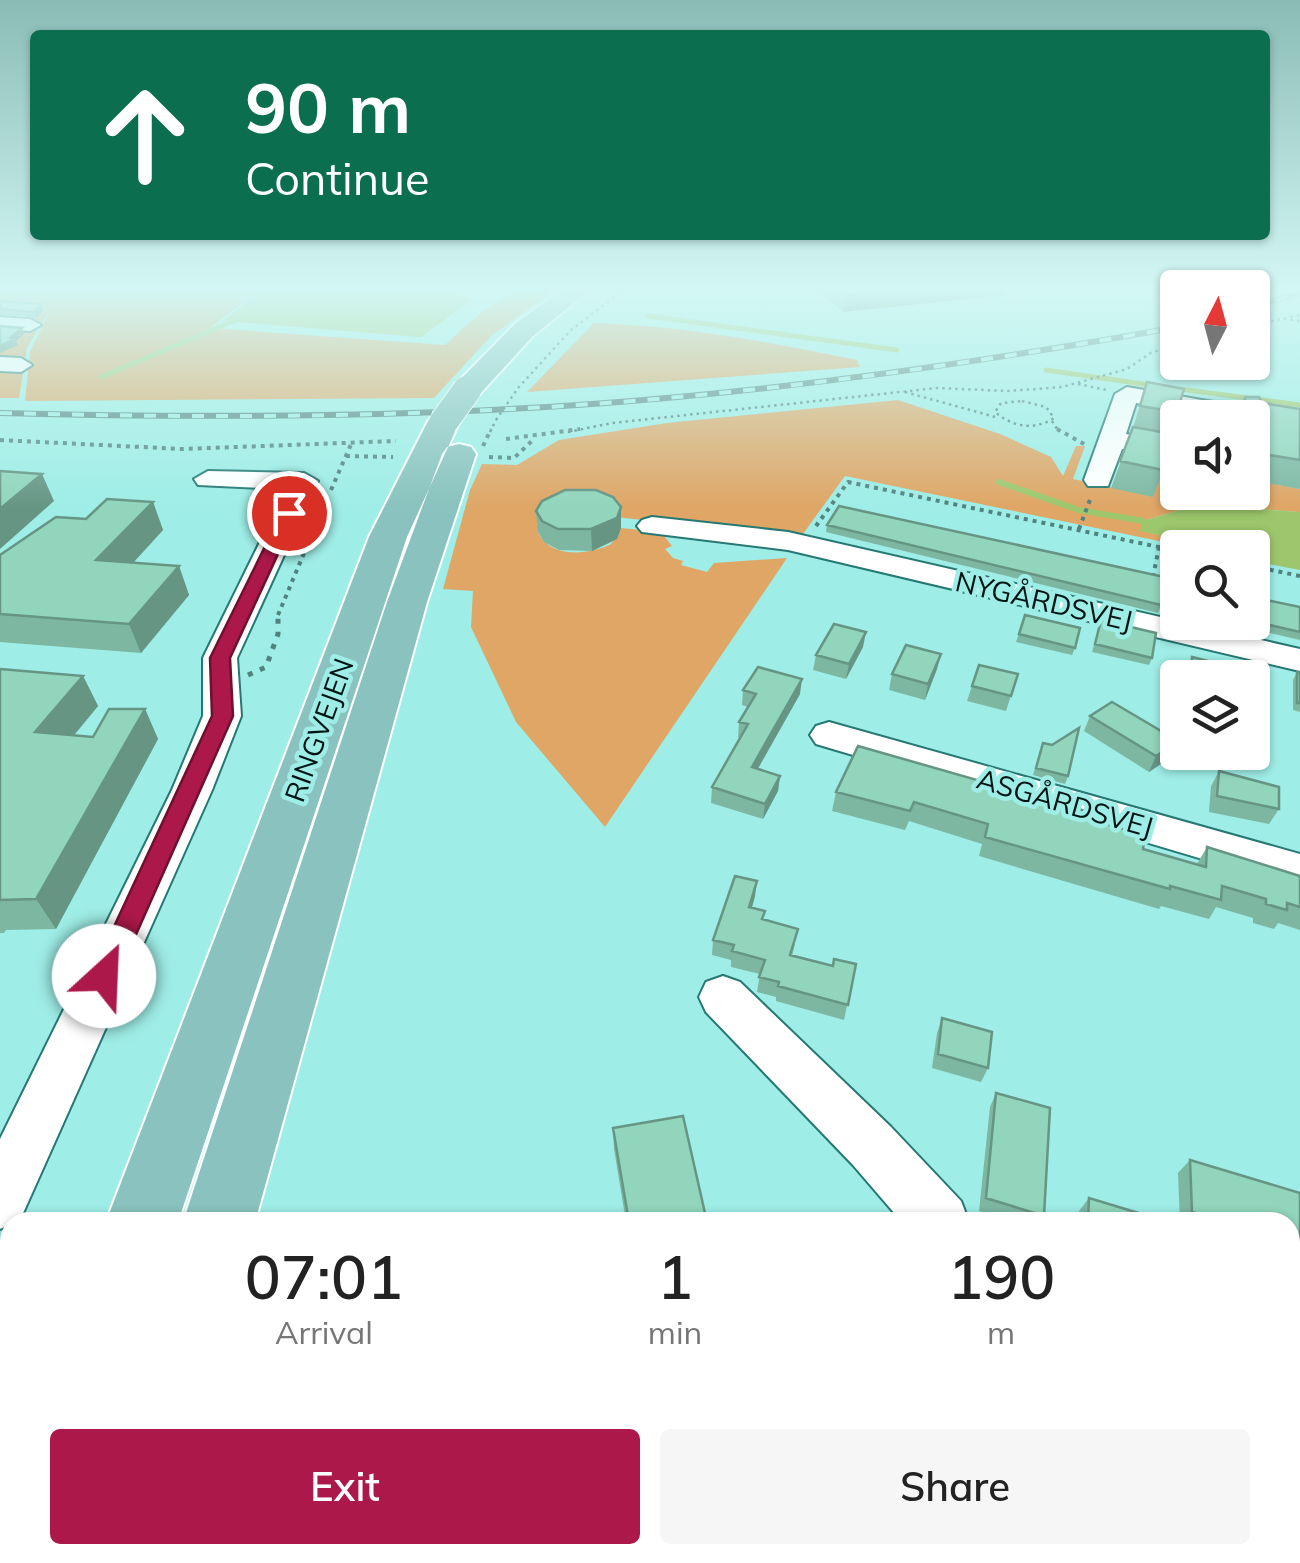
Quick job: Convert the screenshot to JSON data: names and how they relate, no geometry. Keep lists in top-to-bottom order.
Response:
{
  "streets": {
    "main road": ["RINGVEJEN"],
    "street": ["NYGÅRDSVEJ", "ASGÅRDSVEJ"]
  },
  "north": "top",
  "page": {
    "turn": ["90 m", "Continue"],
    "eta": [
      "07:01",
      "Arrival",
      "1",
      "min",
      "190",
      "m"
    ],
    "buttons": ["Exit", "Share"]
  }
}
